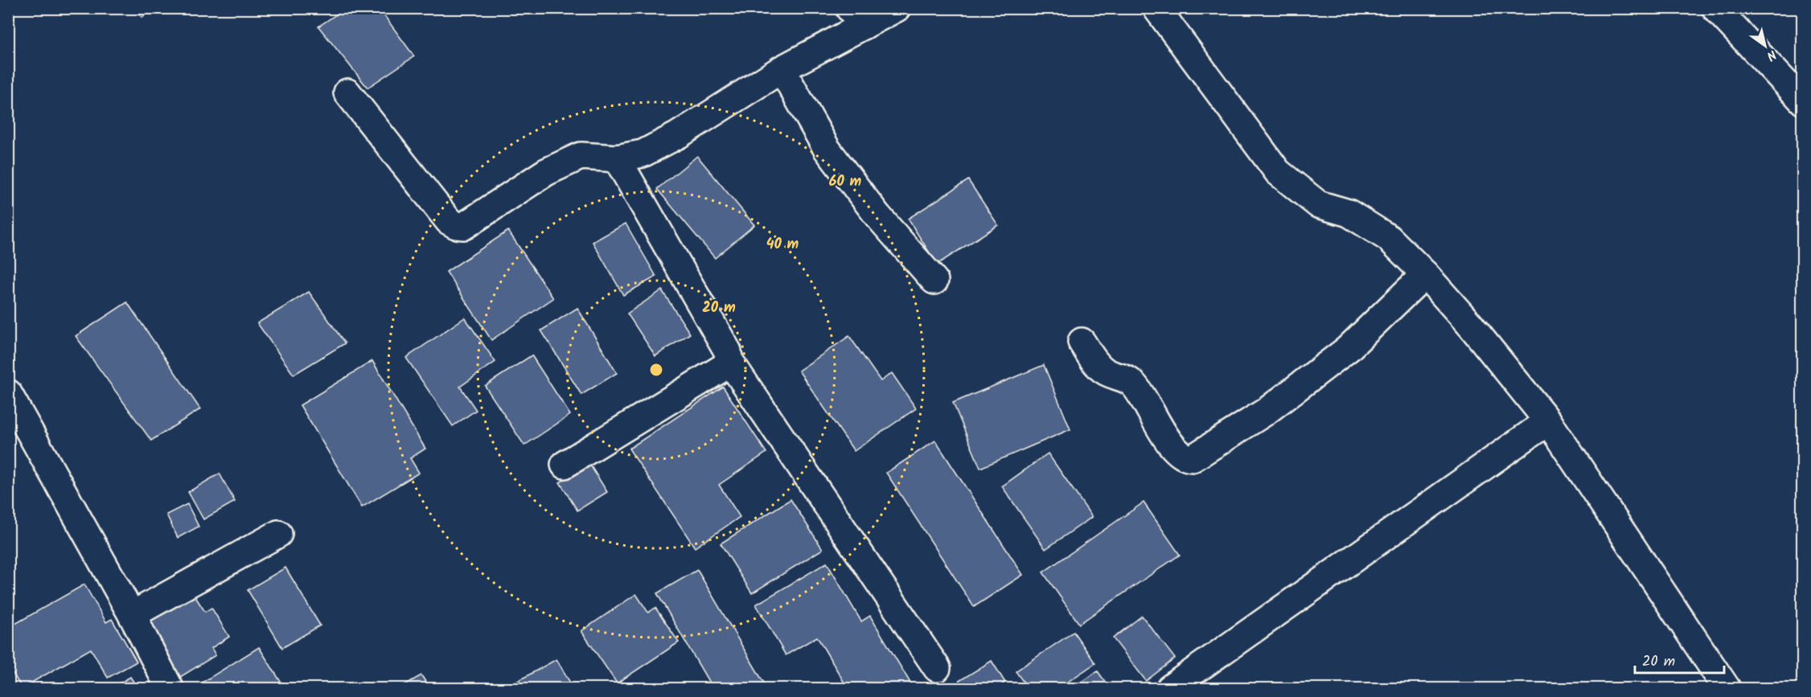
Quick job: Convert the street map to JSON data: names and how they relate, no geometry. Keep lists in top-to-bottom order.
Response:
{
  "scale_bar": "20 m",
  "north": "bottom right",
  "rings": ["60 m", "40 m", "20 m"]
}
